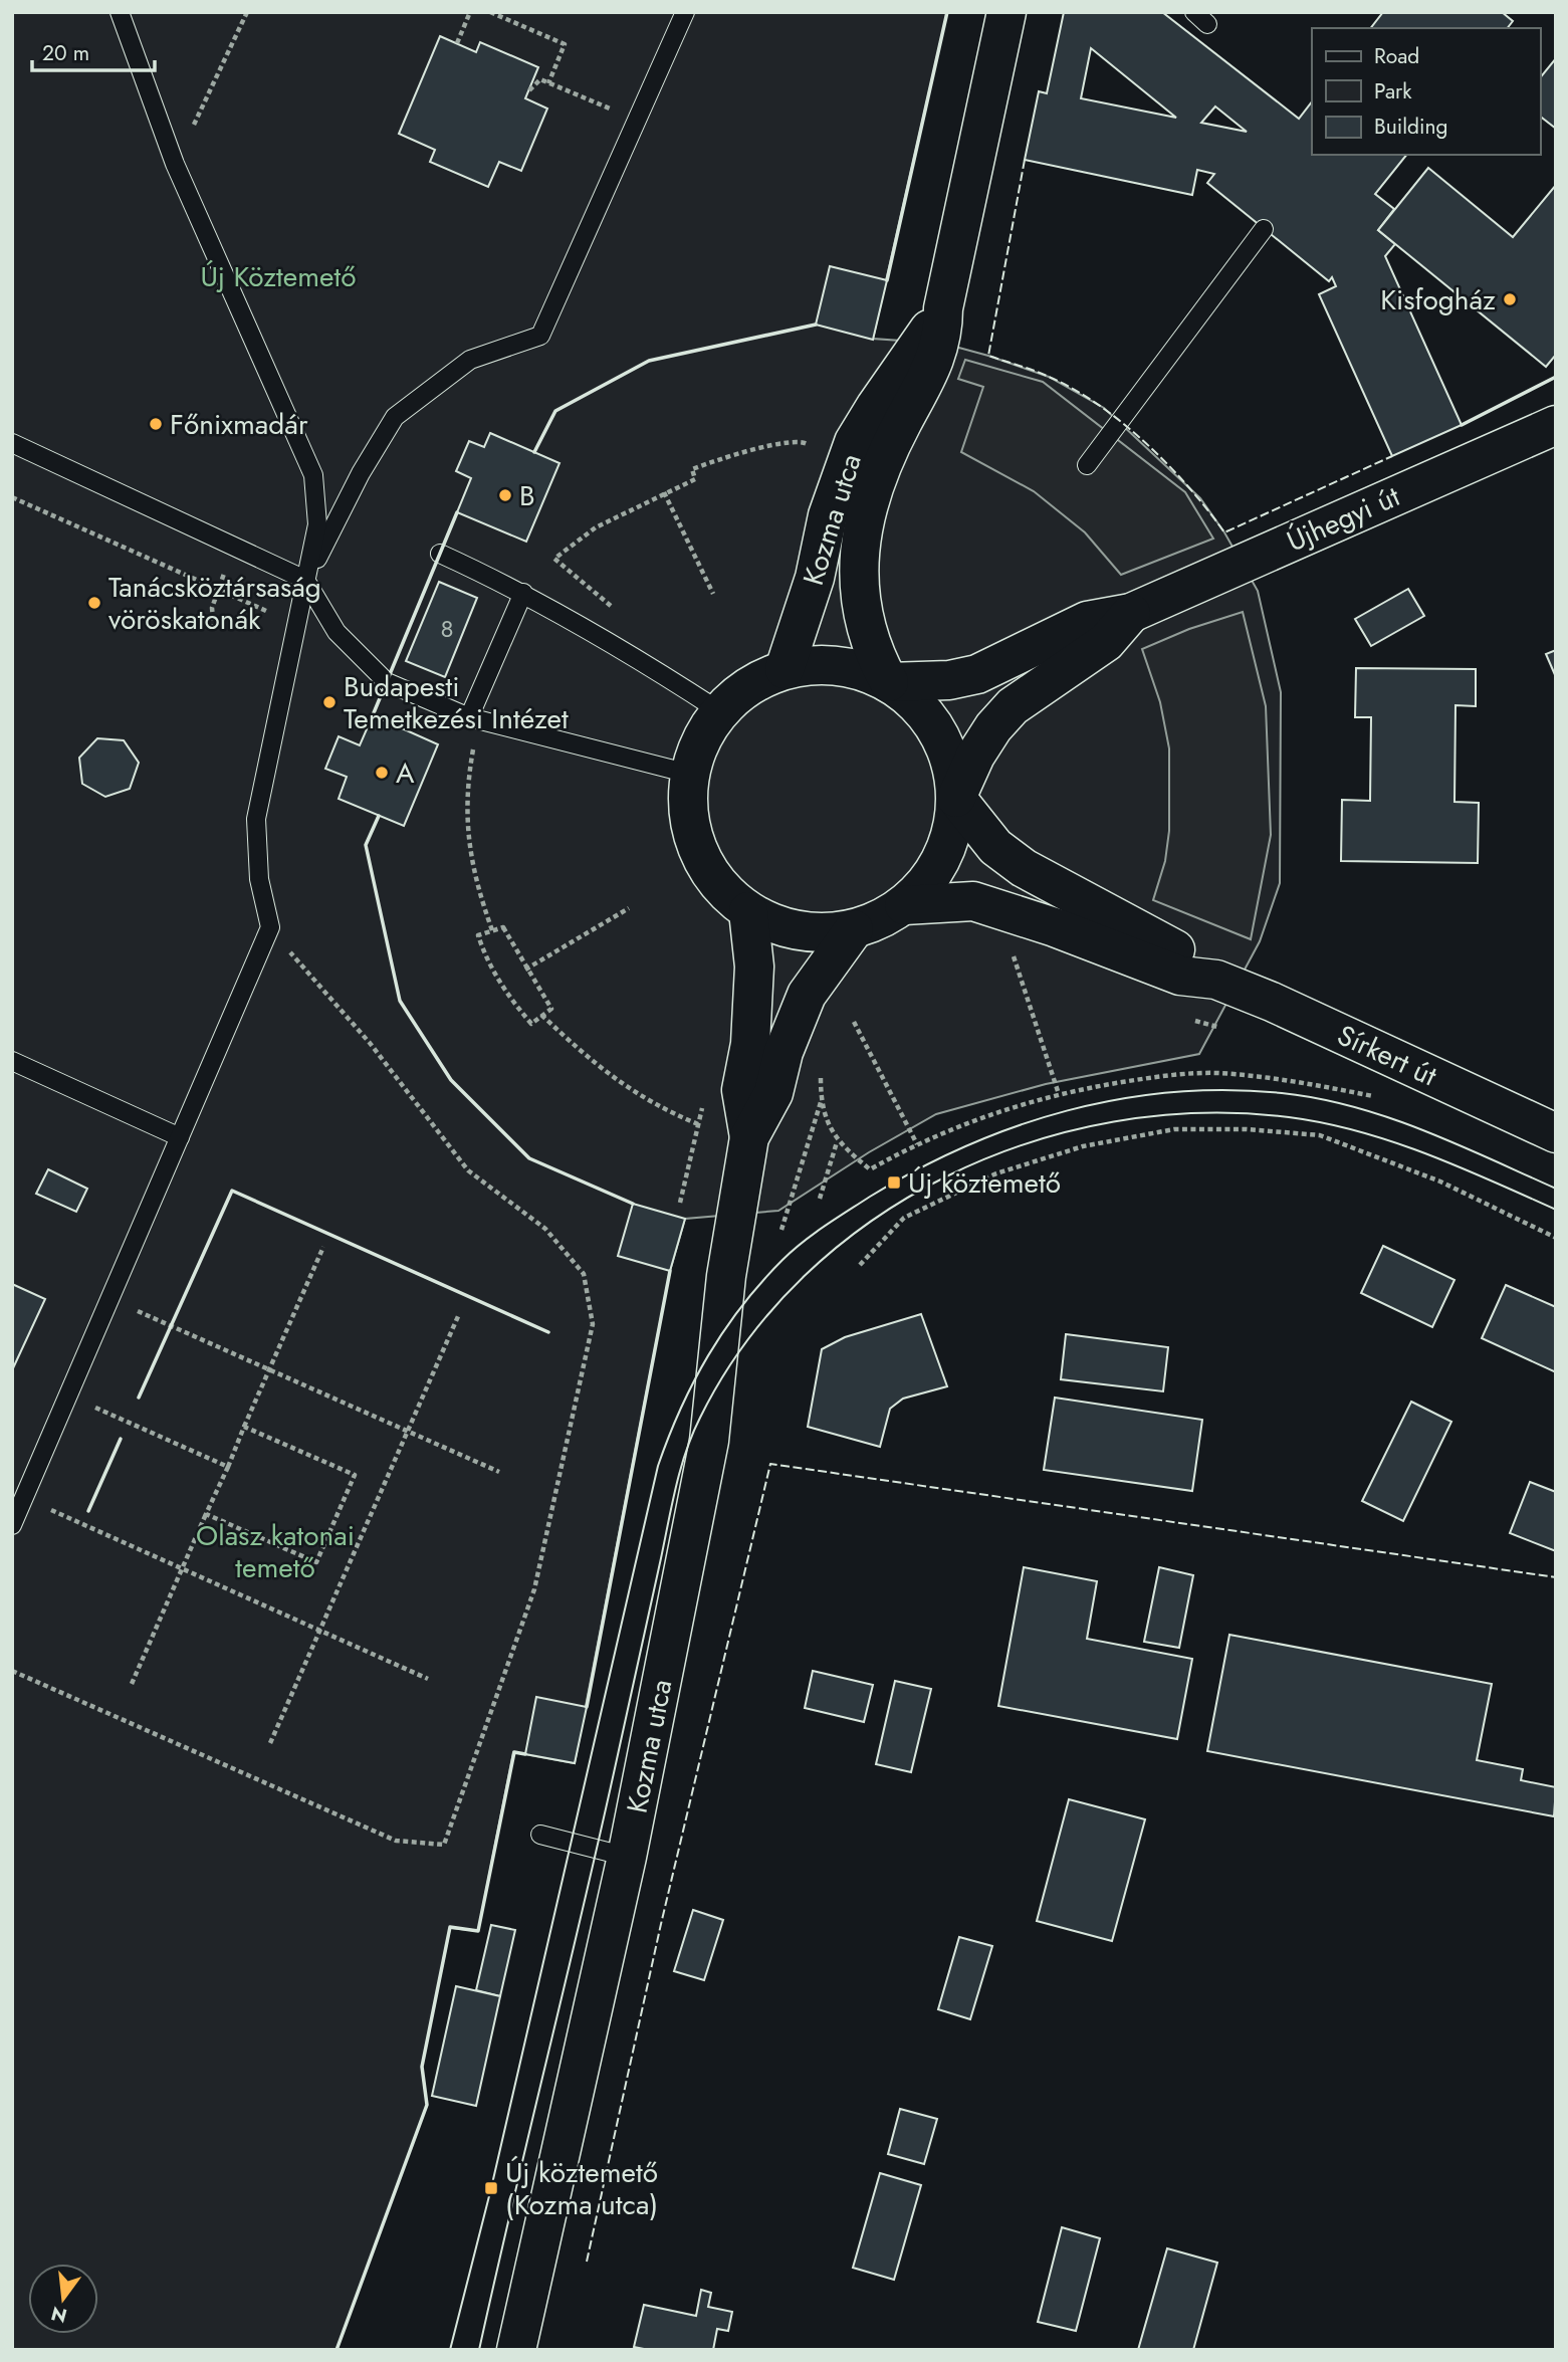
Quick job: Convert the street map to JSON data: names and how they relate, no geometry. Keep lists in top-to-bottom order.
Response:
{
  "streets": {
    "street": ["Újhegyi út", "Kozma utca", "Sírkert út"]
  },
  "crossings": [
    ["Újhegyi út", "Kozma utca"],
    ["Újhegyi út", "Sírkert út"],
    ["Kozma utca", "Sírkert út"]
  ],
  "parks": ["Új Köztemető", "Olasz katonai temető"],
  "places": {
    "other": [
      "Kisfogház",
      "Főnixmadár",
      "B",
      "Tanácsköztársaság vöröskatonák",
      "Budapesti Temetkezési Intézet",
      "A"
    ],
    "transit": ["Új köztemető", "Új köztemető (Kozma utca)"]
  },
  "house_numbers": ["8"],
  "legend": ["Road", "Park", "Building"],
  "scale_bar": "20 m",
  "north": "bottom"
}
